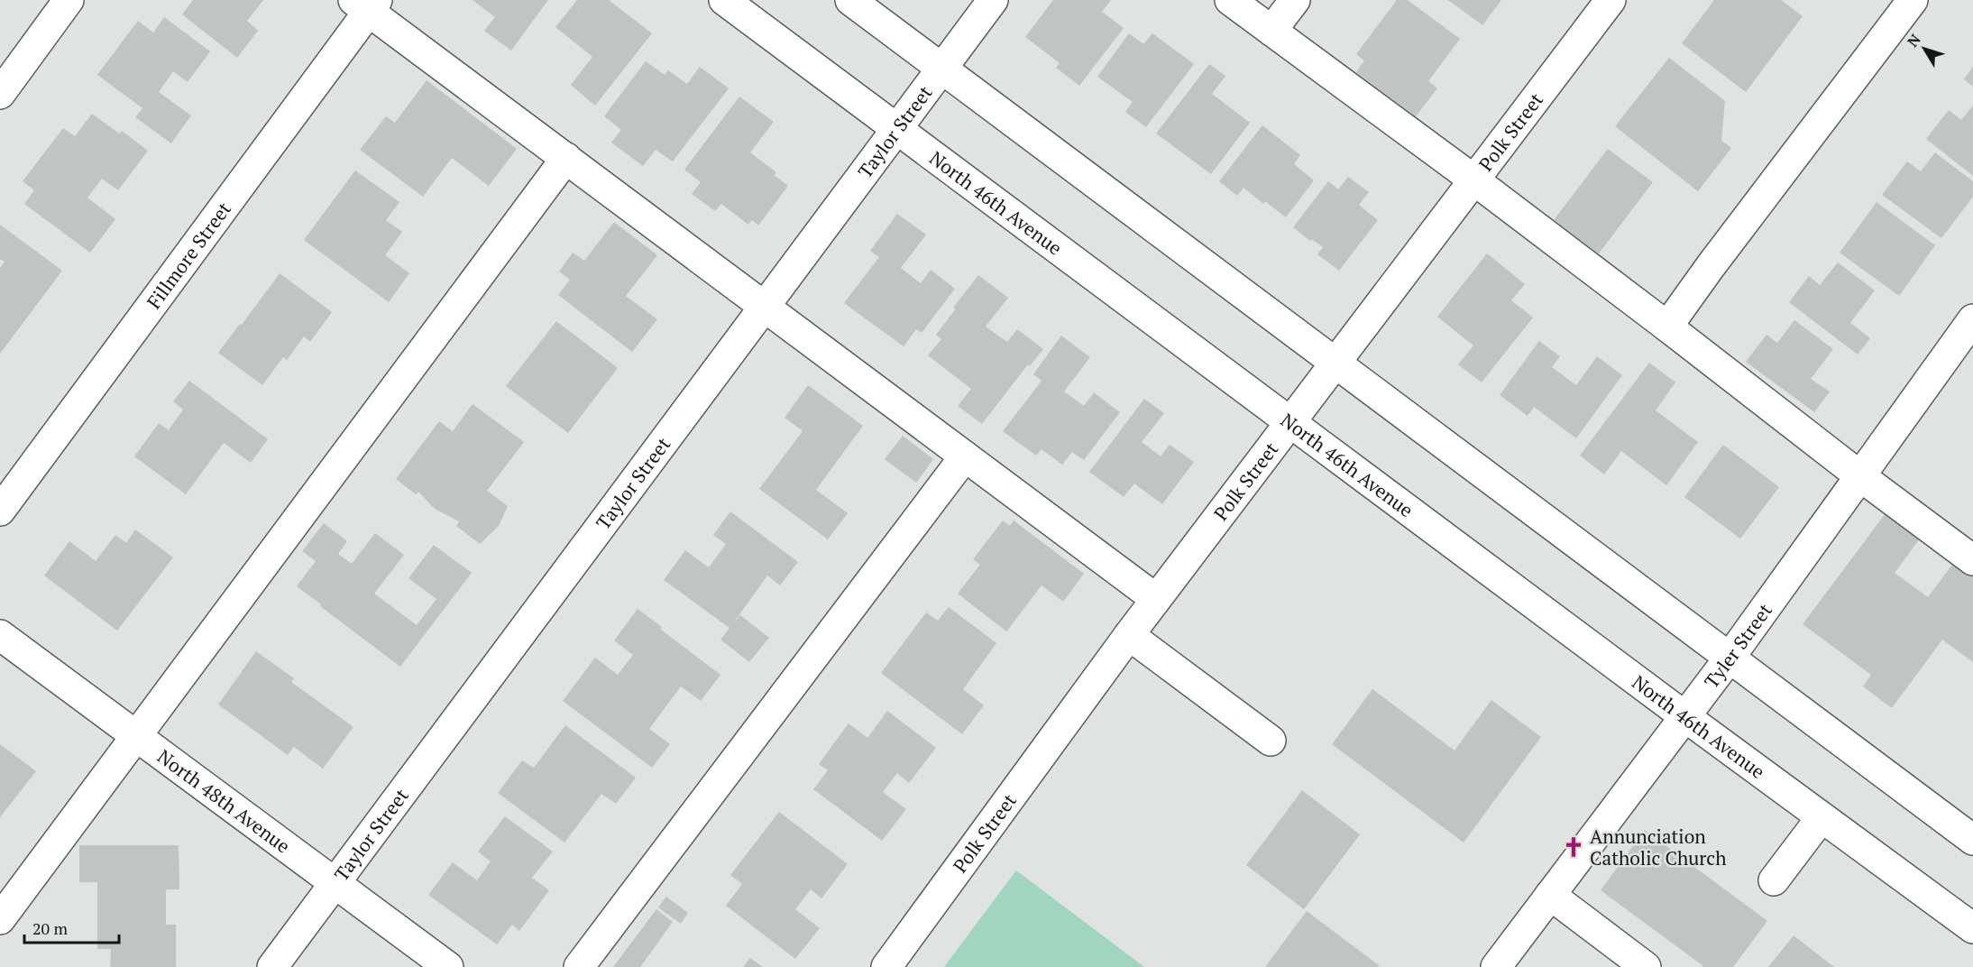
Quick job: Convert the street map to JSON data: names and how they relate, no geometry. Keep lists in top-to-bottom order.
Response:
{
  "streets": {
    "street": [
      "Taylor Street",
      "Polk Street",
      "North 46th Avenue",
      "Fillmore Street",
      "Tyler Street",
      "North 48th Avenue"
    ]
  },
  "crossings": [
    ["Taylor Street", "North 46th Avenue"],
    ["Taylor Street", "North 48th Avenue"],
    ["Polk Street", "North 46th Avenue"],
    ["North 46th Avenue", "Tyler Street"]
  ],
  "places": {
    "church": ["Annunciation Catholic Church"]
  },
  "scale_bar": "20 m",
  "north": "top left"
}
